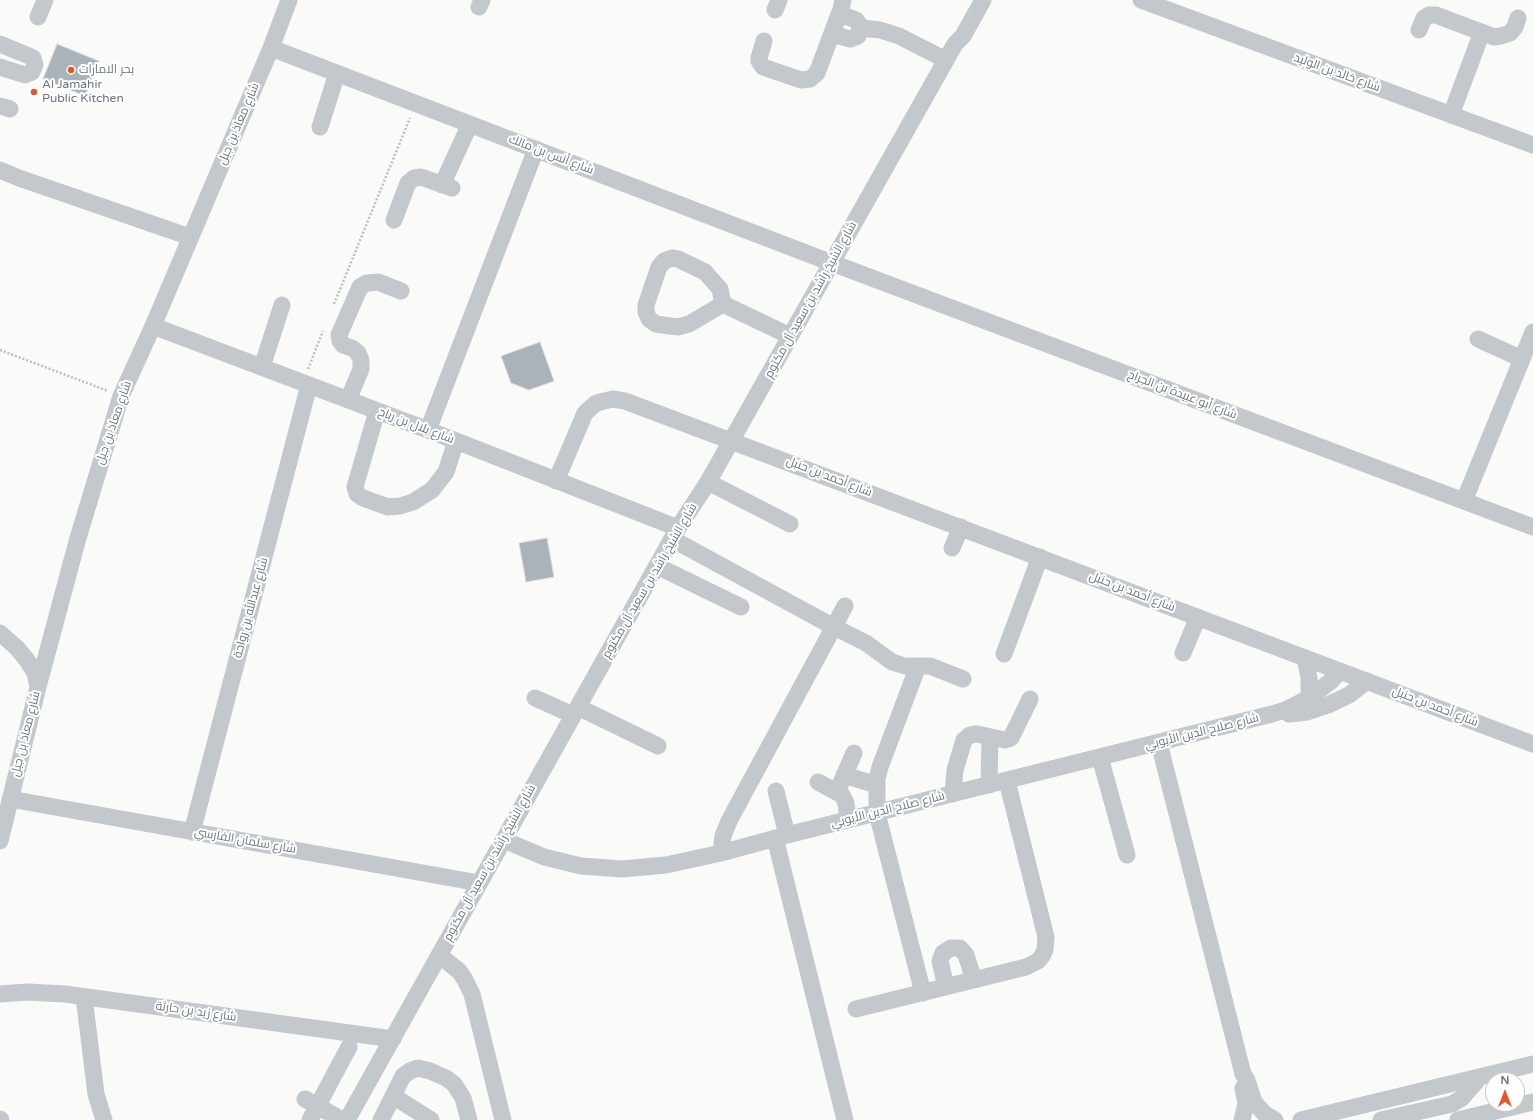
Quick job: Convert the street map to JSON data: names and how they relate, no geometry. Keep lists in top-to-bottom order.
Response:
{
  "streets": {
    "street": [
      "شارع خالد بن الوليد",
      "شارع معاذ بن جبل",
      "شارع أنس بن مالك",
      "شارع الشيخ راشد بن سعيد آل مكتوم",
      "شارع أبو عبيدة بن الجراح",
      "شارع بلال بن رباح",
      "شارع أحمد بن حنبل",
      "شارع عبدالله بن رواحة",
      "شارع صلاح الدين الأيوبي",
      "شارع سلمان الفارسي",
      "شارع زيد بن حارثة"
    ]
  },
  "crossings": [
    ["شارع معاذ بن جبل", "شارع أنس بن مالك"],
    ["شارع معاذ بن جبل", "شارع بلال بن رباح"],
    ["شارع معاذ بن جبل", "شارع سلمان الفارسي"],
    ["شارع أنس بن مالك", "شارع الشيخ راشد بن سعيد آل مكتوم"],
    ["شارع أنس بن مالك", "شارع أبو عبيدة بن الجراح"],
    ["شارع الشيخ راشد بن سعيد آل مكتوم", "شارع أبو عبيدة بن الجراح"],
    ["شارع الشيخ راشد بن سعيد آل مكتوم", "شارع بلال بن رباح"],
    ["شارع الشيخ راشد بن سعيد آل مكتوم", "شارع أحمد بن حنبل"],
    ["شارع الشيخ راشد بن سعيد آل مكتوم", "شارع صلاح الدين الأيوبي"],
    ["شارع الشيخ راشد بن سعيد آل مكتوم", "شارع سلمان الفارسي"],
    ["شارع الشيخ راشد بن سعيد آل مكتوم", "شارع زيد بن حارثة"],
    ["شارع بلال بن رباح", "شارع أحمد بن حنبل"],
    ["شارع بلال بن رباح", "شارع عبدالله بن رواحة"],
    ["شارع أحمد بن حنبل", "شارع صلاح الدين الأيوبي"],
    ["شارع عبدالله بن رواحة", "شارع سلمان الفارسي"]
  ],
  "places": ["بحر الامارات", "Al Jamahir Public Kitchen"],
  "north": "top"
}
